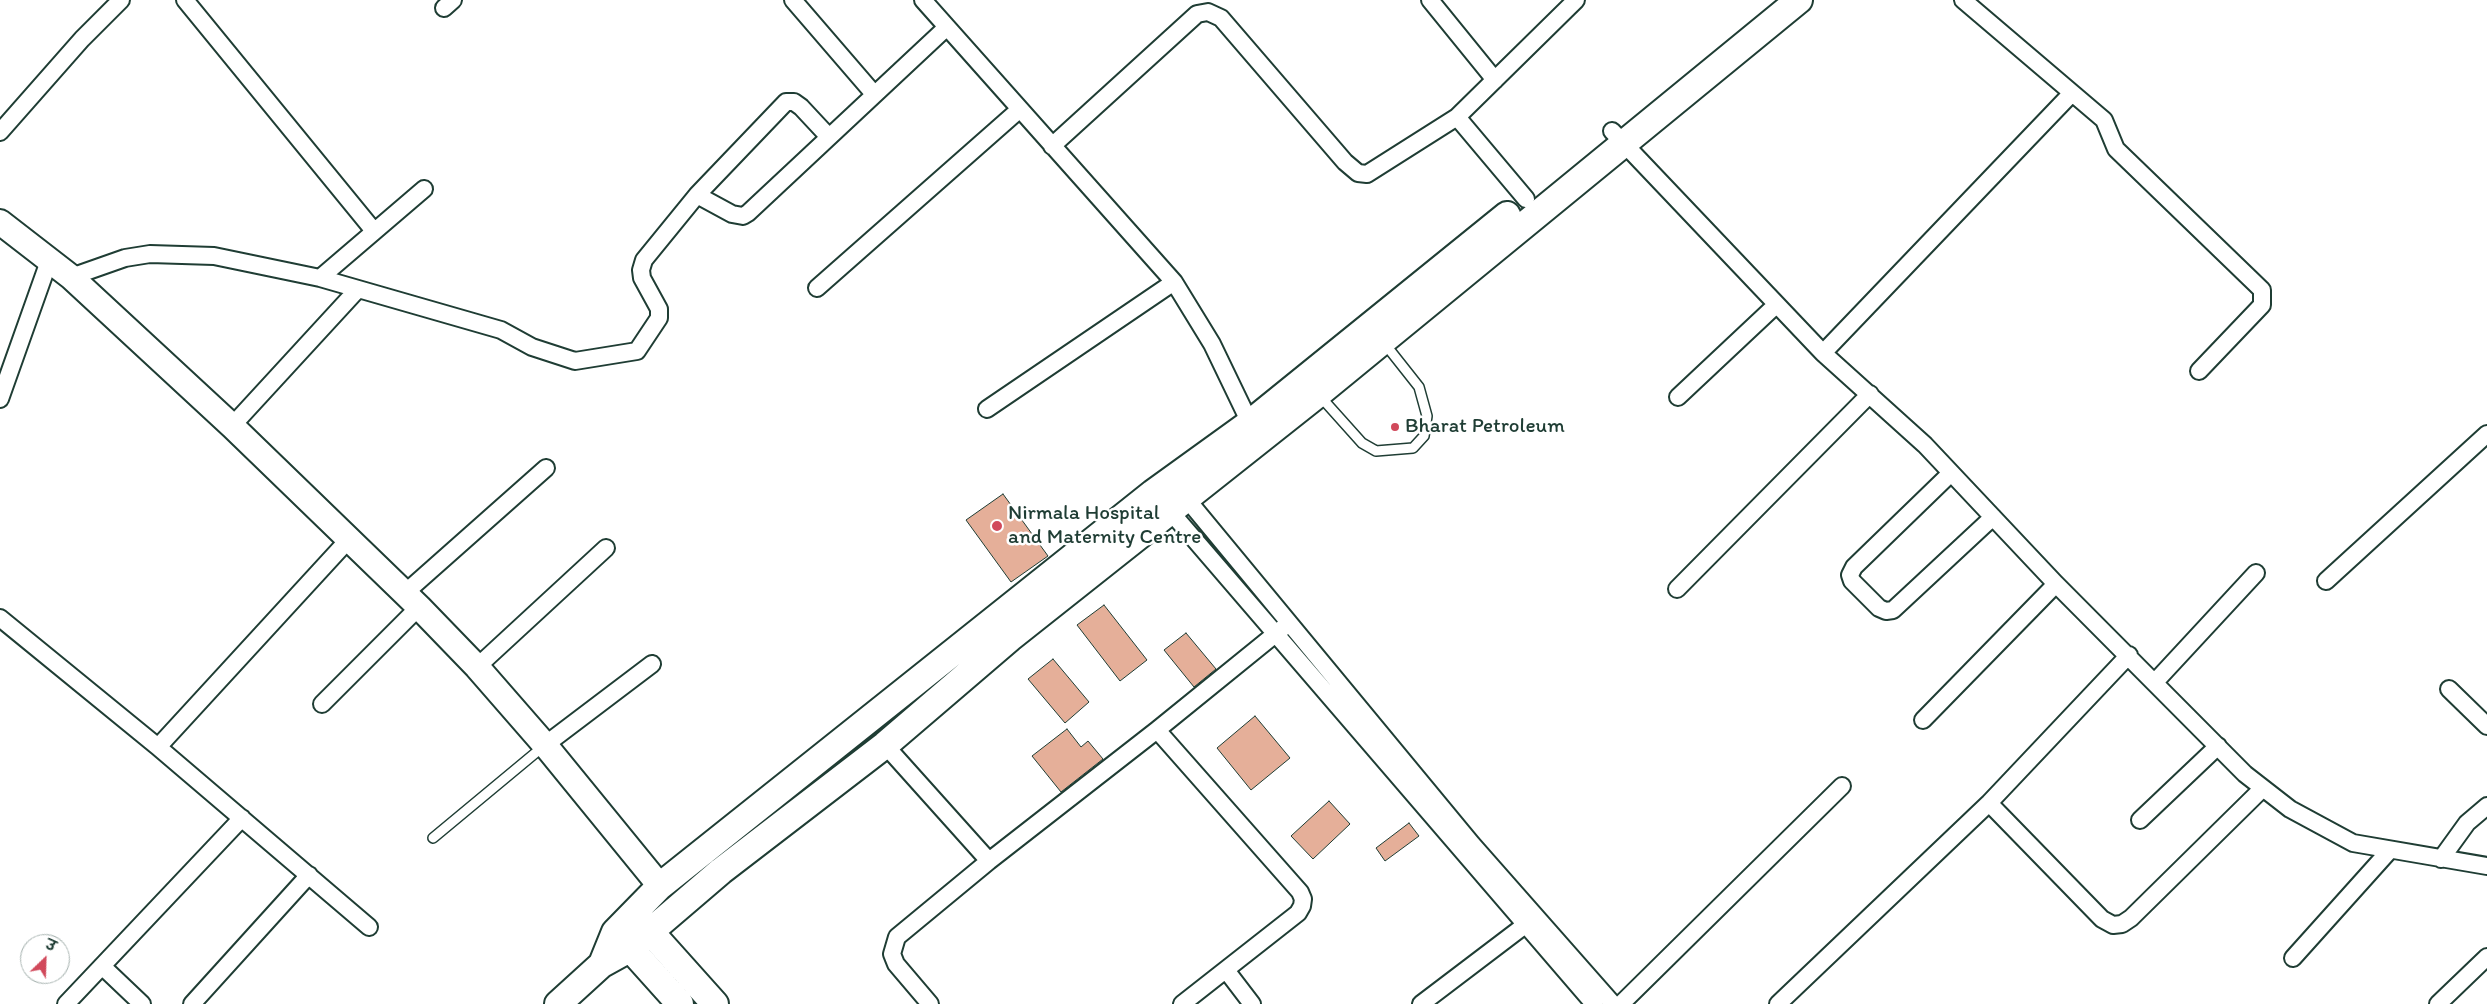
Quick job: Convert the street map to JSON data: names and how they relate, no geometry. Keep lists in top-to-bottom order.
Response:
{
  "places": ["Bharat Petroleum", "Nirmala Hospital and Maternity Centre"],
  "north": "top right"
}
